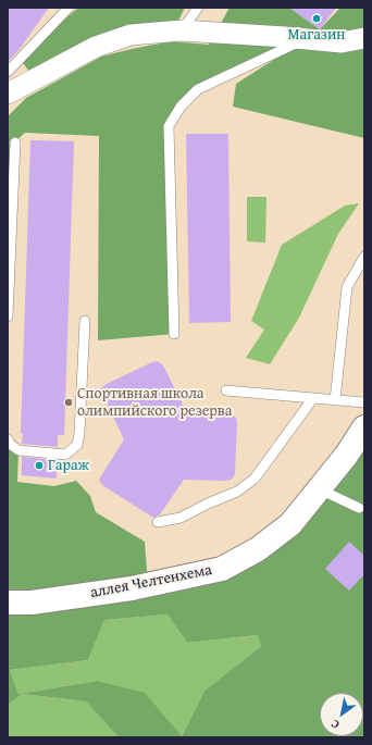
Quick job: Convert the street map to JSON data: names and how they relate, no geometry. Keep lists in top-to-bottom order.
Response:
{
  "streets": {
    "main road": ["аллея Челтенхема"]
  },
  "places": ["Магазин", "Спортивная школа олимпийского резерва", "Гараж"],
  "north": "bottom left"
}
